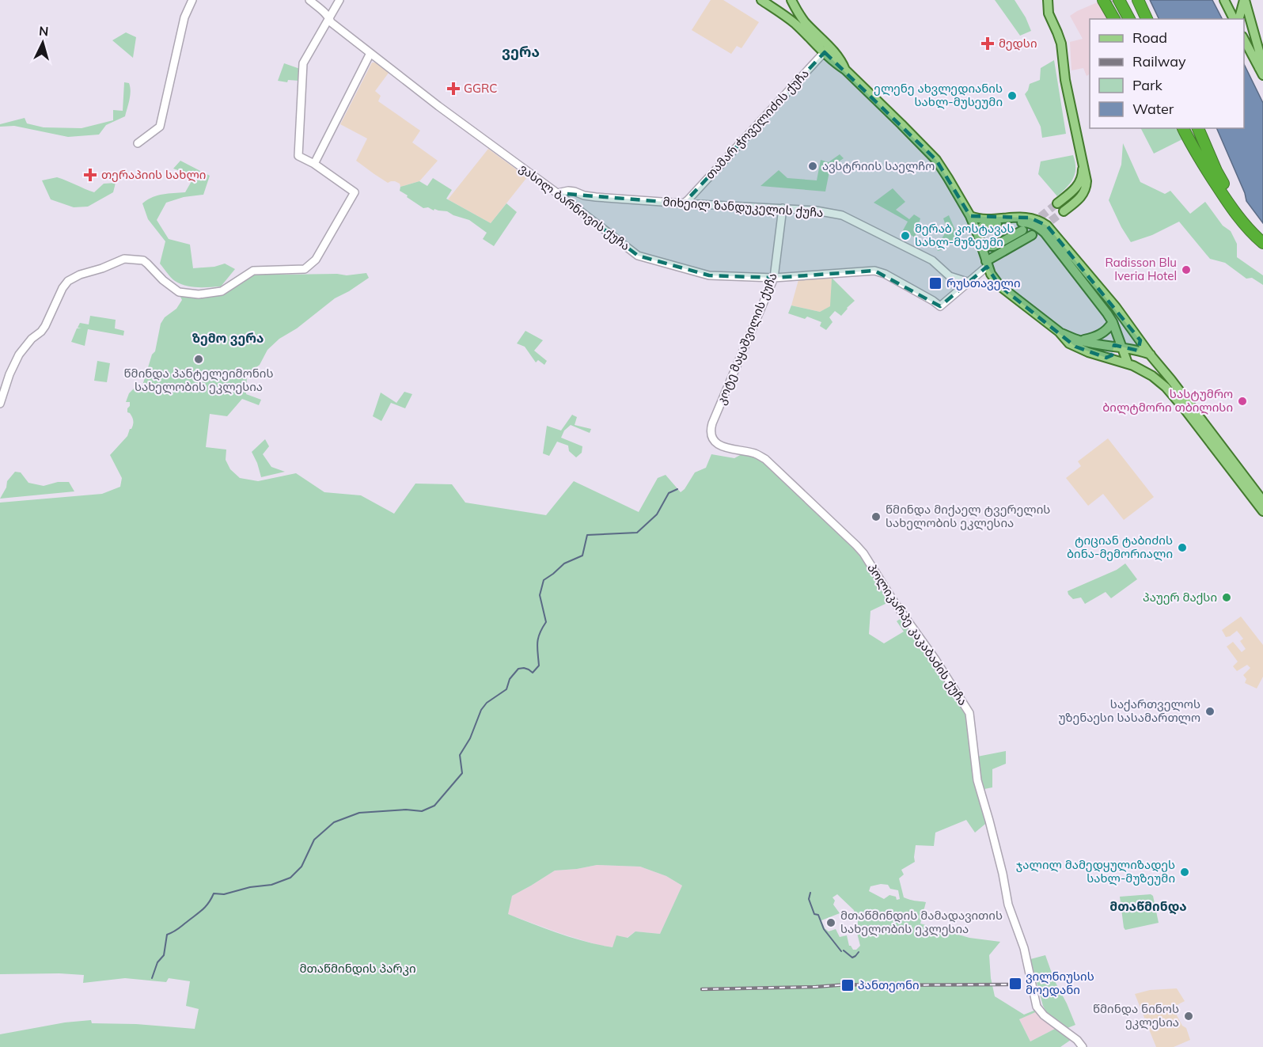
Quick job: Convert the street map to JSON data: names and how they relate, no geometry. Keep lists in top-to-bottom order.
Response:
{
  "streets": {
    "street": [
      "თამარ ჭოველიძის ქუჩა",
      "ვასილ ბარნოვის ქუჩა",
      "მიხეილ ზანდუკელის ქუჩა",
      "კოტე მაყაშვილის ქუჩა",
      "პოლიკარპე კაკაბაძის ქუჩა"
    ]
  },
  "crossings": [
    ["თამარ ჭოველიძის ქუჩა", "მიხეილ ზანდუკელის ქუჩა"],
    ["ვასილ ბარნოვის ქუჩა", "მიხეილ ზანდუკელის ქუჩა"],
    ["ვასილ ბარნოვის ქუჩა", "კოტე მაყაშვილის ქუჩა"],
    ["მიხეილ ზანდუკელის ქუჩა", "კოტე მაყაშვილის ქუჩა"],
    ["კოტე მაყაშვილის ქუჩა", "პოლიკარპე კაკაბაძის ქუჩა"]
  ],
  "districts": ["ვერა", "ზემო ვერა", "მთაწმინდა"],
  "parks": ["მთაწმინდის პარკი"],
  "places": {
    "health": ["მედსი", "GGRC", "თერაპიის სახლი"],
    "other": [
      "ელენე ახვლედიანის სახლ-მუსეუმი",
      "ავსტრიის საელჩო",
      "მერაბ კოსტავას სახლ-მუზეუმი",
      "Radisson Blu Iveria Hotel",
      "წმინდა პანტელეიმონის სახელობის ეკლესია",
      "სასტუმრო ბილტმორი თბილისი",
      "წმინდა მიქაელ ტვერელის სახელობის ეკლესია",
      "ტიციან ტაბიძის ბინა-მემორიალი",
      "პაუერ მაქსი",
      "საქართველოს უზენაესი სასამართლო",
      "ჯალილ მამედყულიზადეს სახლ-მუზეუმი",
      "მთაწმინდის მამადავითის სახელობის ეკლესია",
      "წმინდა ნინოს ეკლესია"
    ],
    "transit": ["რუსთაველი", "ვილნიუსის მოედანი", "პანთეონი"]
  },
  "legend": [
    "Road",
    "Railway",
    "Park",
    "Water"
  ],
  "north": "top"
}
